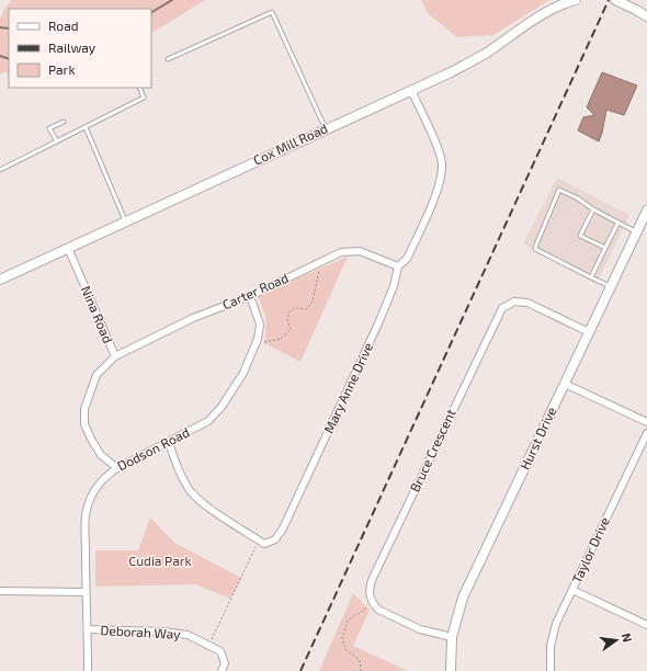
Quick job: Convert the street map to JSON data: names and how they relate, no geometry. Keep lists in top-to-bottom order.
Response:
{
  "streets": {
    "street": [
      "Cox Mill Road",
      "Carter Road",
      "Nina Road",
      "Mary Anne Drive",
      "Hurst Drive",
      "Dodson Road",
      "Bruce Crescent",
      "Taylor Drive",
      "Deborah Way"
    ]
  },
  "crossings": [
    ["Cox Mill Road", "Nina Road"],
    ["Cox Mill Road", "Mary Anne Drive"],
    ["Carter Road", "Nina Road"],
    ["Carter Road", "Mary Anne Drive"],
    ["Carter Road", "Dodson Road"],
    ["Nina Road", "Dodson Road"],
    ["Hurst Drive", "Bruce Crescent"],
    ["Dodson Road", "Deborah Way"]
  ],
  "parks": ["Cudia Park"],
  "legend": ["Road", "Railway", "Park"],
  "north": "right"
}
